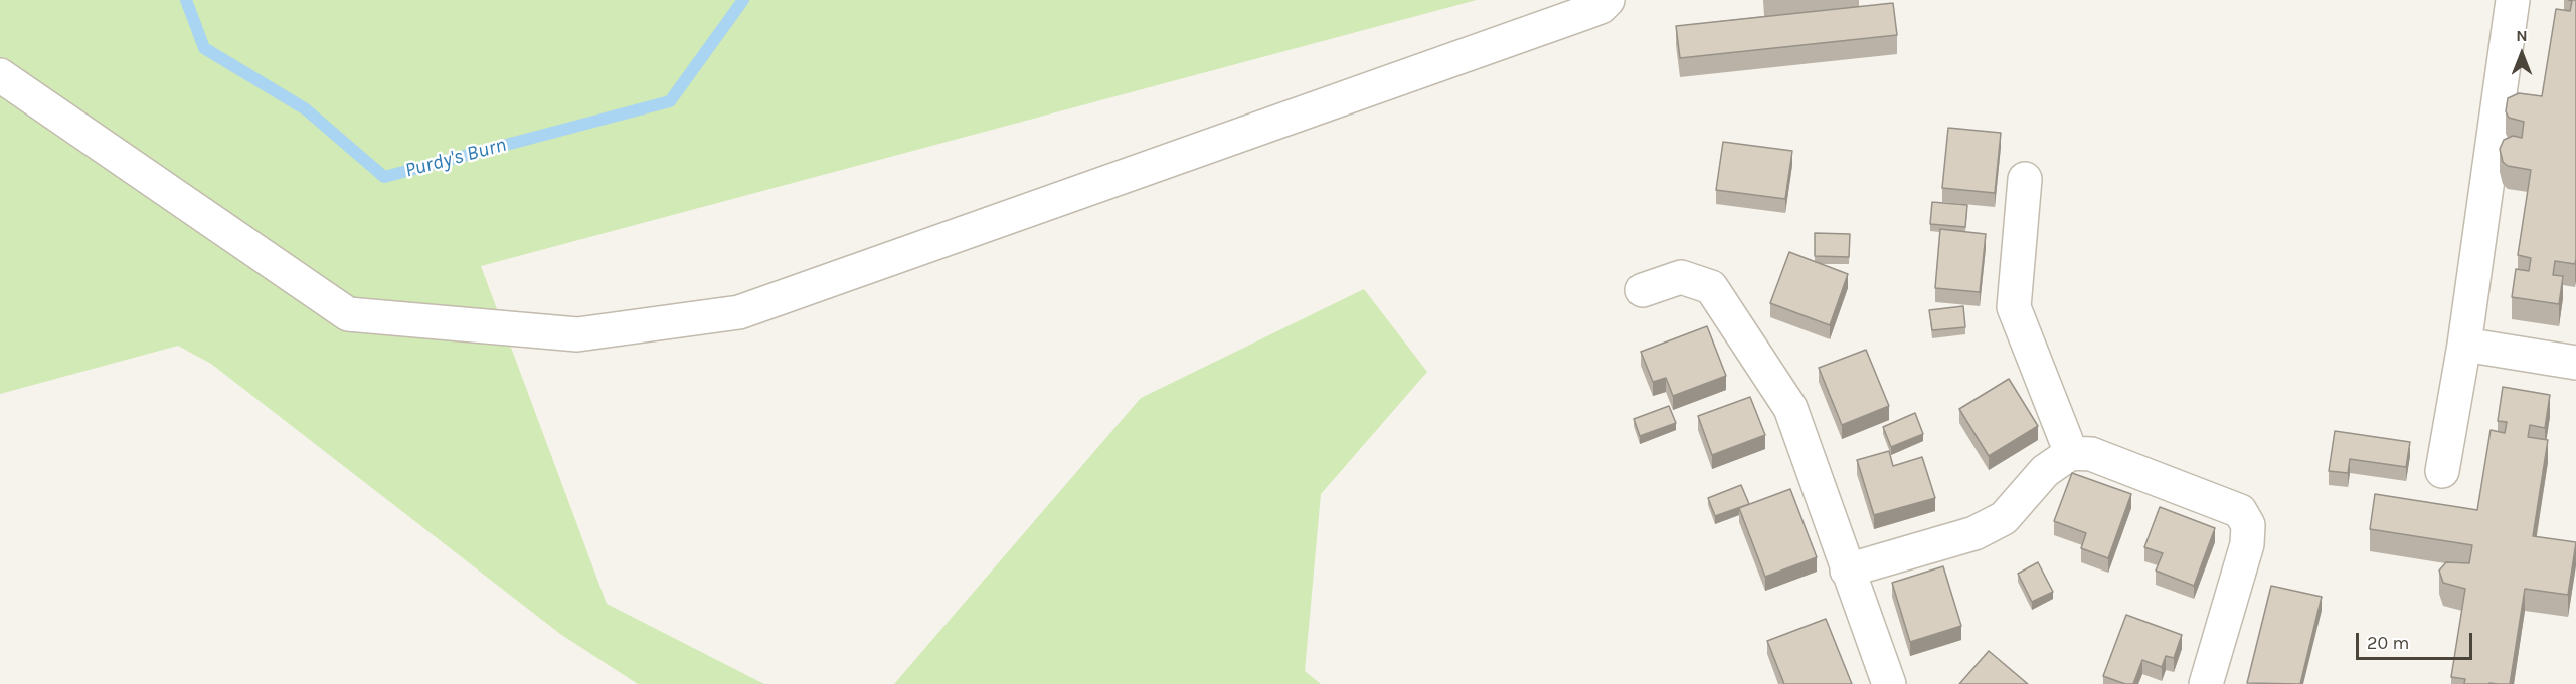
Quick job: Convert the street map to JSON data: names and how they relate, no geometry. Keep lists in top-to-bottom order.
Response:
{
  "water": ["Purdy's Burn"],
  "scale_bar": "20 m",
  "north": "top"
}
